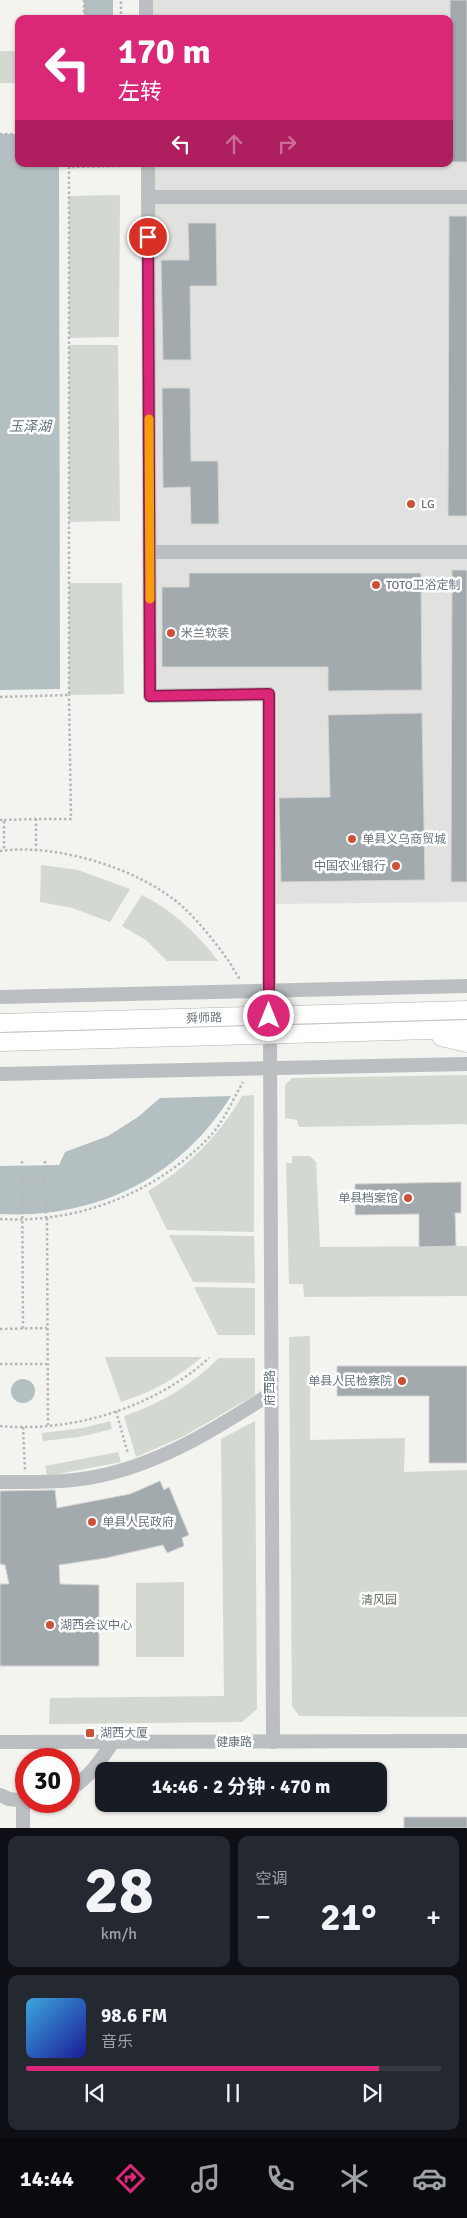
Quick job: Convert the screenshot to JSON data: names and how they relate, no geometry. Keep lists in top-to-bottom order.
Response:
{
  "streets": {
    "main road": ["舜师路"],
    "street": ["府西路", "健康路"]
  },
  "crossings": [
    ["舜师路", "府西路"],
    ["府西路", "健康路"]
  ],
  "water": ["玉泽湖"],
  "parks": ["清风园"],
  "places": {
    "other": [
      "LG",
      "TOTO卫浴定制",
      "米兰软装",
      "单县义乌商贸城",
      "中国农业银行",
      "单县档案馆",
      "单县人民检察院",
      "单县人民政府",
      "湖西会议中心"
    ],
    "transit": ["湖西大厦"]
  },
  "page": {
    "turn": ["170 m", "左转"],
    "limit": "30",
    "trip": "14:46 · 2 分钟 · 470 m",
    "tile": [
      ["28", "km/h"],
      "空调"
    ],
    "heat": ["−", "21°", "+"],
    "song": ["98.6 FM", "音乐"],
    "tabs": "14:44"
  }
}
